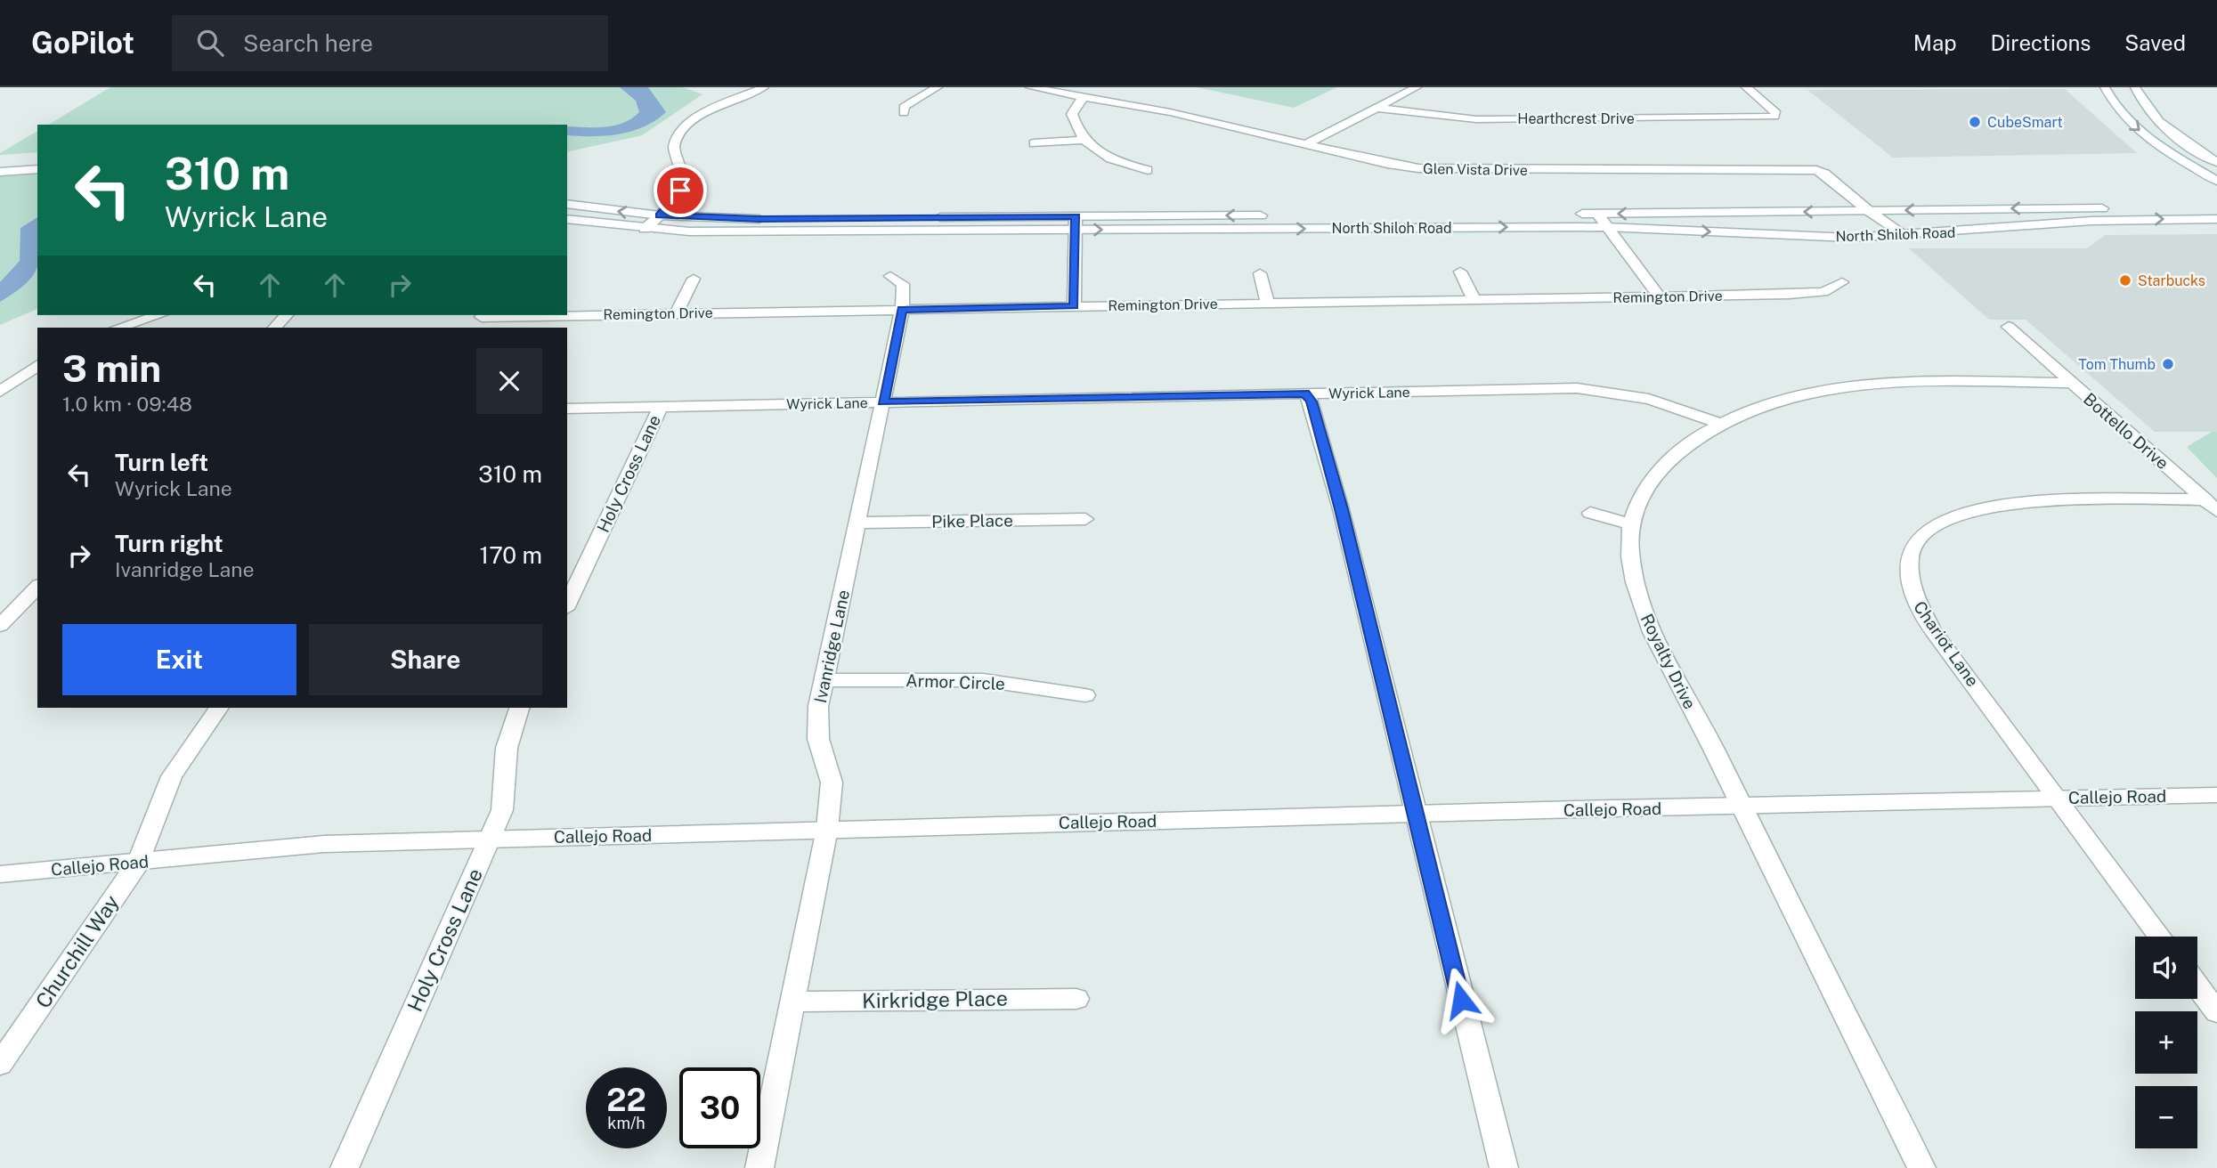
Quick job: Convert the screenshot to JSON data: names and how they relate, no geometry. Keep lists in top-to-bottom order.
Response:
{
  "streets": {
    "street": [
      "Hearthcrest Drive",
      "Glen Vista Drive",
      "North Shiloh Road",
      "Remington Drive",
      "Wyrick Lane",
      "Bottello Drive",
      "Holy Cross Lane",
      "Pike Place",
      "Chariot Lane",
      "Ivanridge Lane",
      "Royalty Drive",
      "Armor Circle",
      "Callejo Road",
      "Churchill Way",
      "Kirkridge Place"
    ]
  },
  "crossings": [
    ["Glen Vista Drive", "North Shiloh Road"],
    ["Remington Drive", "Ivanridge Lane"],
    ["Wyrick Lane", "Holy Cross Lane"],
    ["Wyrick Lane", "Ivanridge Lane"],
    ["Wyrick Lane", "Royalty Drive"],
    ["Bottello Drive", "Chariot Lane"],
    ["Bottello Drive", "Royalty Drive"],
    ["Holy Cross Lane", "Callejo Road"],
    ["Pike Place", "Ivanridge Lane"],
    ["Chariot Lane", "Callejo Road"],
    ["Ivanridge Lane", "Armor Circle"],
    ["Ivanridge Lane", "Callejo Road"],
    ["Ivanridge Lane", "Kirkridge Place"],
    ["Royalty Drive", "Callejo Road"],
    ["Callejo Road", "Churchill Way"]
  ],
  "places": ["CubeSmart", "Starbucks", "Tom Thumb"],
  "page": {
    "header": "GoPilot",
    "search": "Search here",
    "nav": ["Map", "Directions", "Saved"],
    "turn": ["310 m", "Wyrick Lane"],
    "heading": ["3 min", "1.0 km · 09:48"],
    "list": [
      {
        "name": "Turn left",
        "note": "Wyrick Lane",
        "value": "310 m"
      },
      {
        "name": "Turn right",
        "note": "Ivanridge Lane",
        "value": "170 m"
      }
    ],
    "buttons": ["Exit", "Share"],
    "map_buttons": ["+", "−"],
    "speed": "22 km/h",
    "limit": "30"
  }
}
